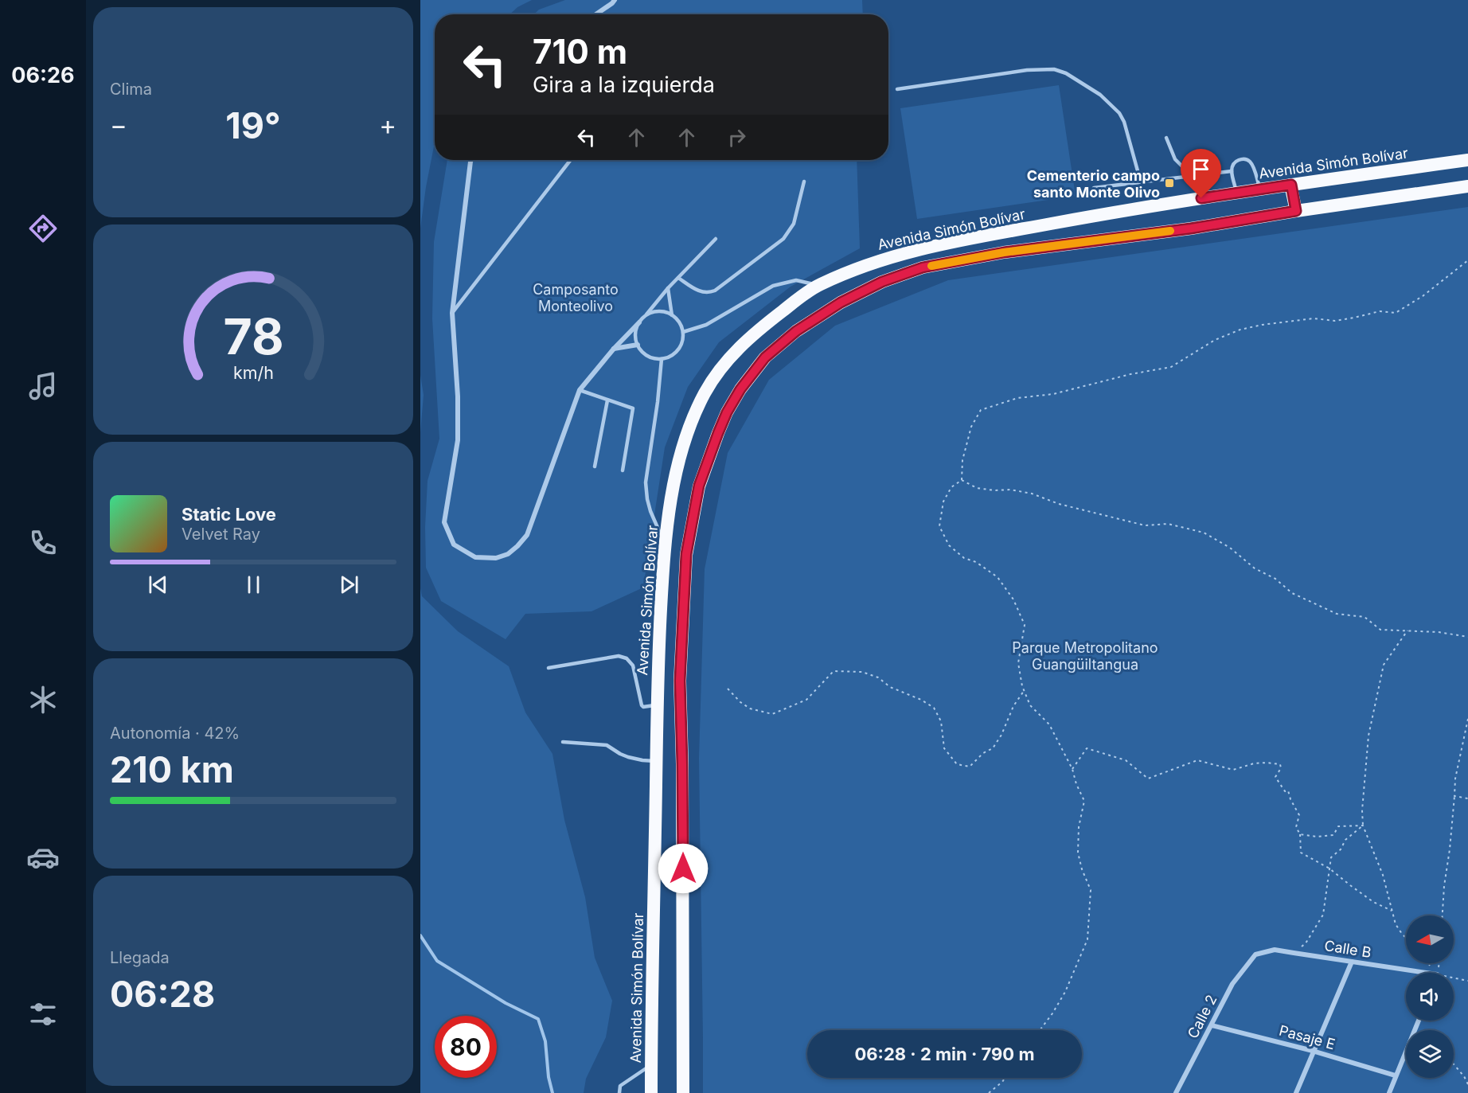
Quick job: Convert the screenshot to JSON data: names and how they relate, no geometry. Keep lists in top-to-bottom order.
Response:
{
  "streets": {
    "highway": ["Avenida Simón Bolívar"],
    "street": ["Calle B", "Calle 2", "Pasaje E"]
  },
  "crossings": [
    ["Calle B", "Calle 2"],
    ["Calle 2", "Pasaje E"]
  ],
  "parks": ["Camposanto Monteolivo", "Parque Metropolitano Guangüiltangua"],
  "places": {
    "transit": ["Cementerio campo santo Monte Olivo"]
  },
  "north": "left",
  "page": {
    "tabs": "06:26",
    "tile": [
      "Clima",
      ["Autonomía · 42%", "210 km"],
      ["Llegada", "06:28"]
    ],
    "turn": ["710 m", "Gira a la izquierda"],
    "heat": ["−", "19°", "+"],
    "song": ["Static Love", "Velvet Ray"],
    "limit": "80",
    "trip": "06:28 · 2 min · 790 m",
    "gauge": ["78", "km/h"]
  }
}
